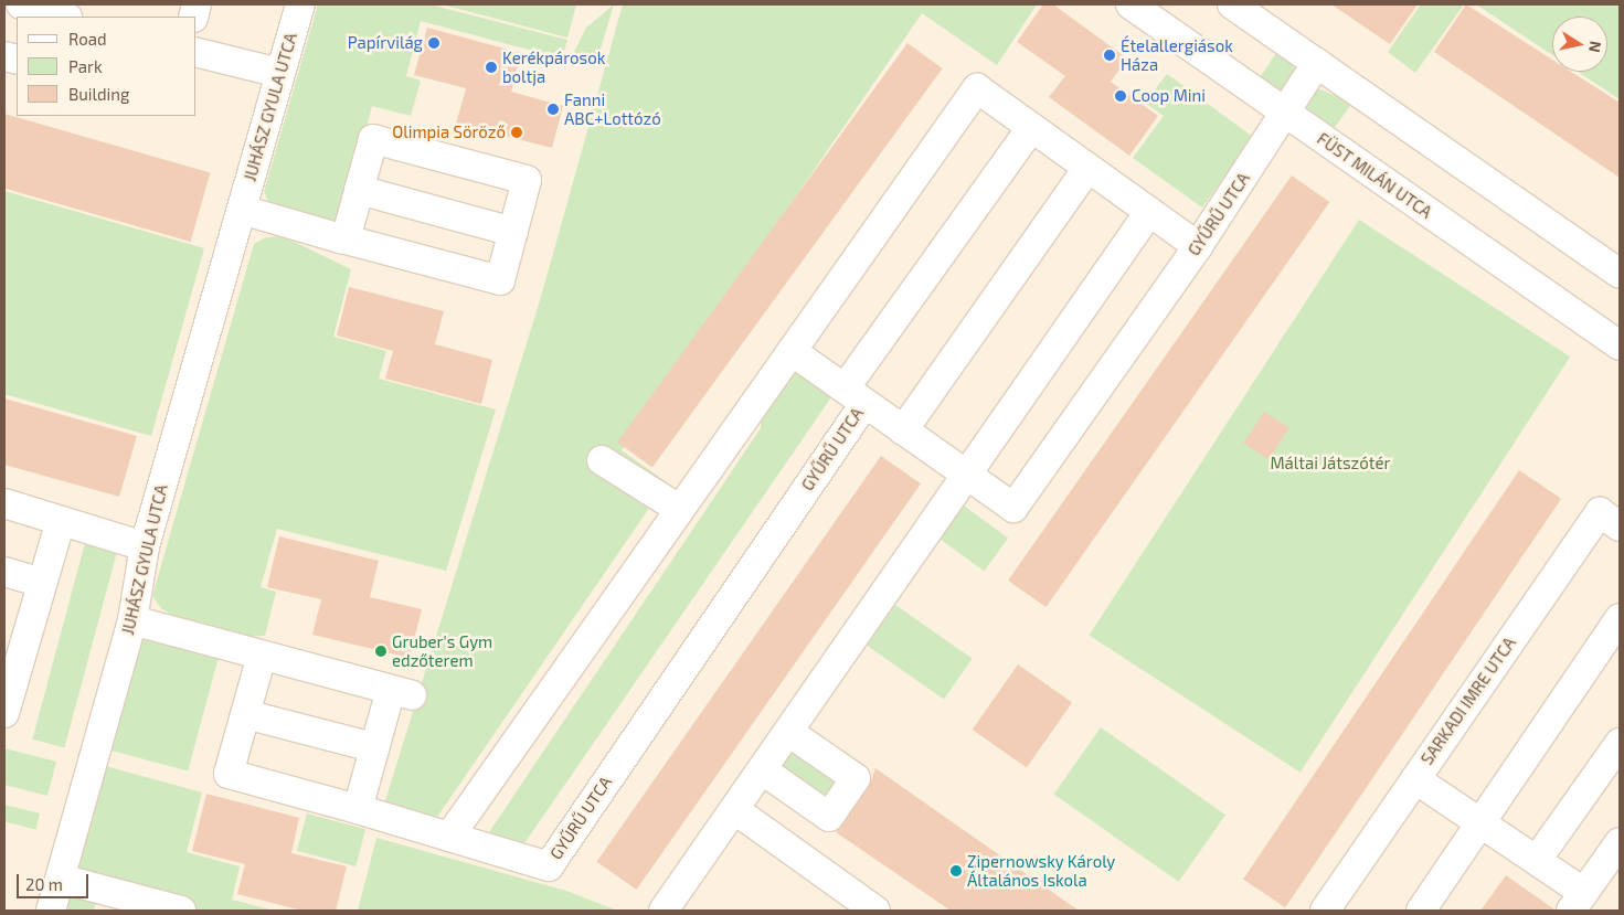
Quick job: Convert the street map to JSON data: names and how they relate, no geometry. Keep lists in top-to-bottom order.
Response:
{
  "streets": {
    "street": [
      "JUHÁSZ GYULA UTCA",
      "FÜST MILÁN UTCA",
      "GYŰRŰ UTCA",
      "SARKADI IMRE UTCA"
    ]
  },
  "crossings": [
    ["FÜST MILÁN UTCA", "GYŰRŰ UTCA"]
  ],
  "parks": ["Máltai Játszótér"],
  "places": [
    "Papírvilág",
    "Ételallergiások Háza",
    "Kerékpárosok boltja",
    "Coop Mini",
    "Fanni ABC+Lottózó",
    "Olimpia Söröző",
    "Gruber's Gym edzőterem",
    "Zipernowsky Károly Általános Iskola"
  ],
  "legend": ["Road", "Park", "Building"],
  "scale_bar": "20 m",
  "north": "right"
}
